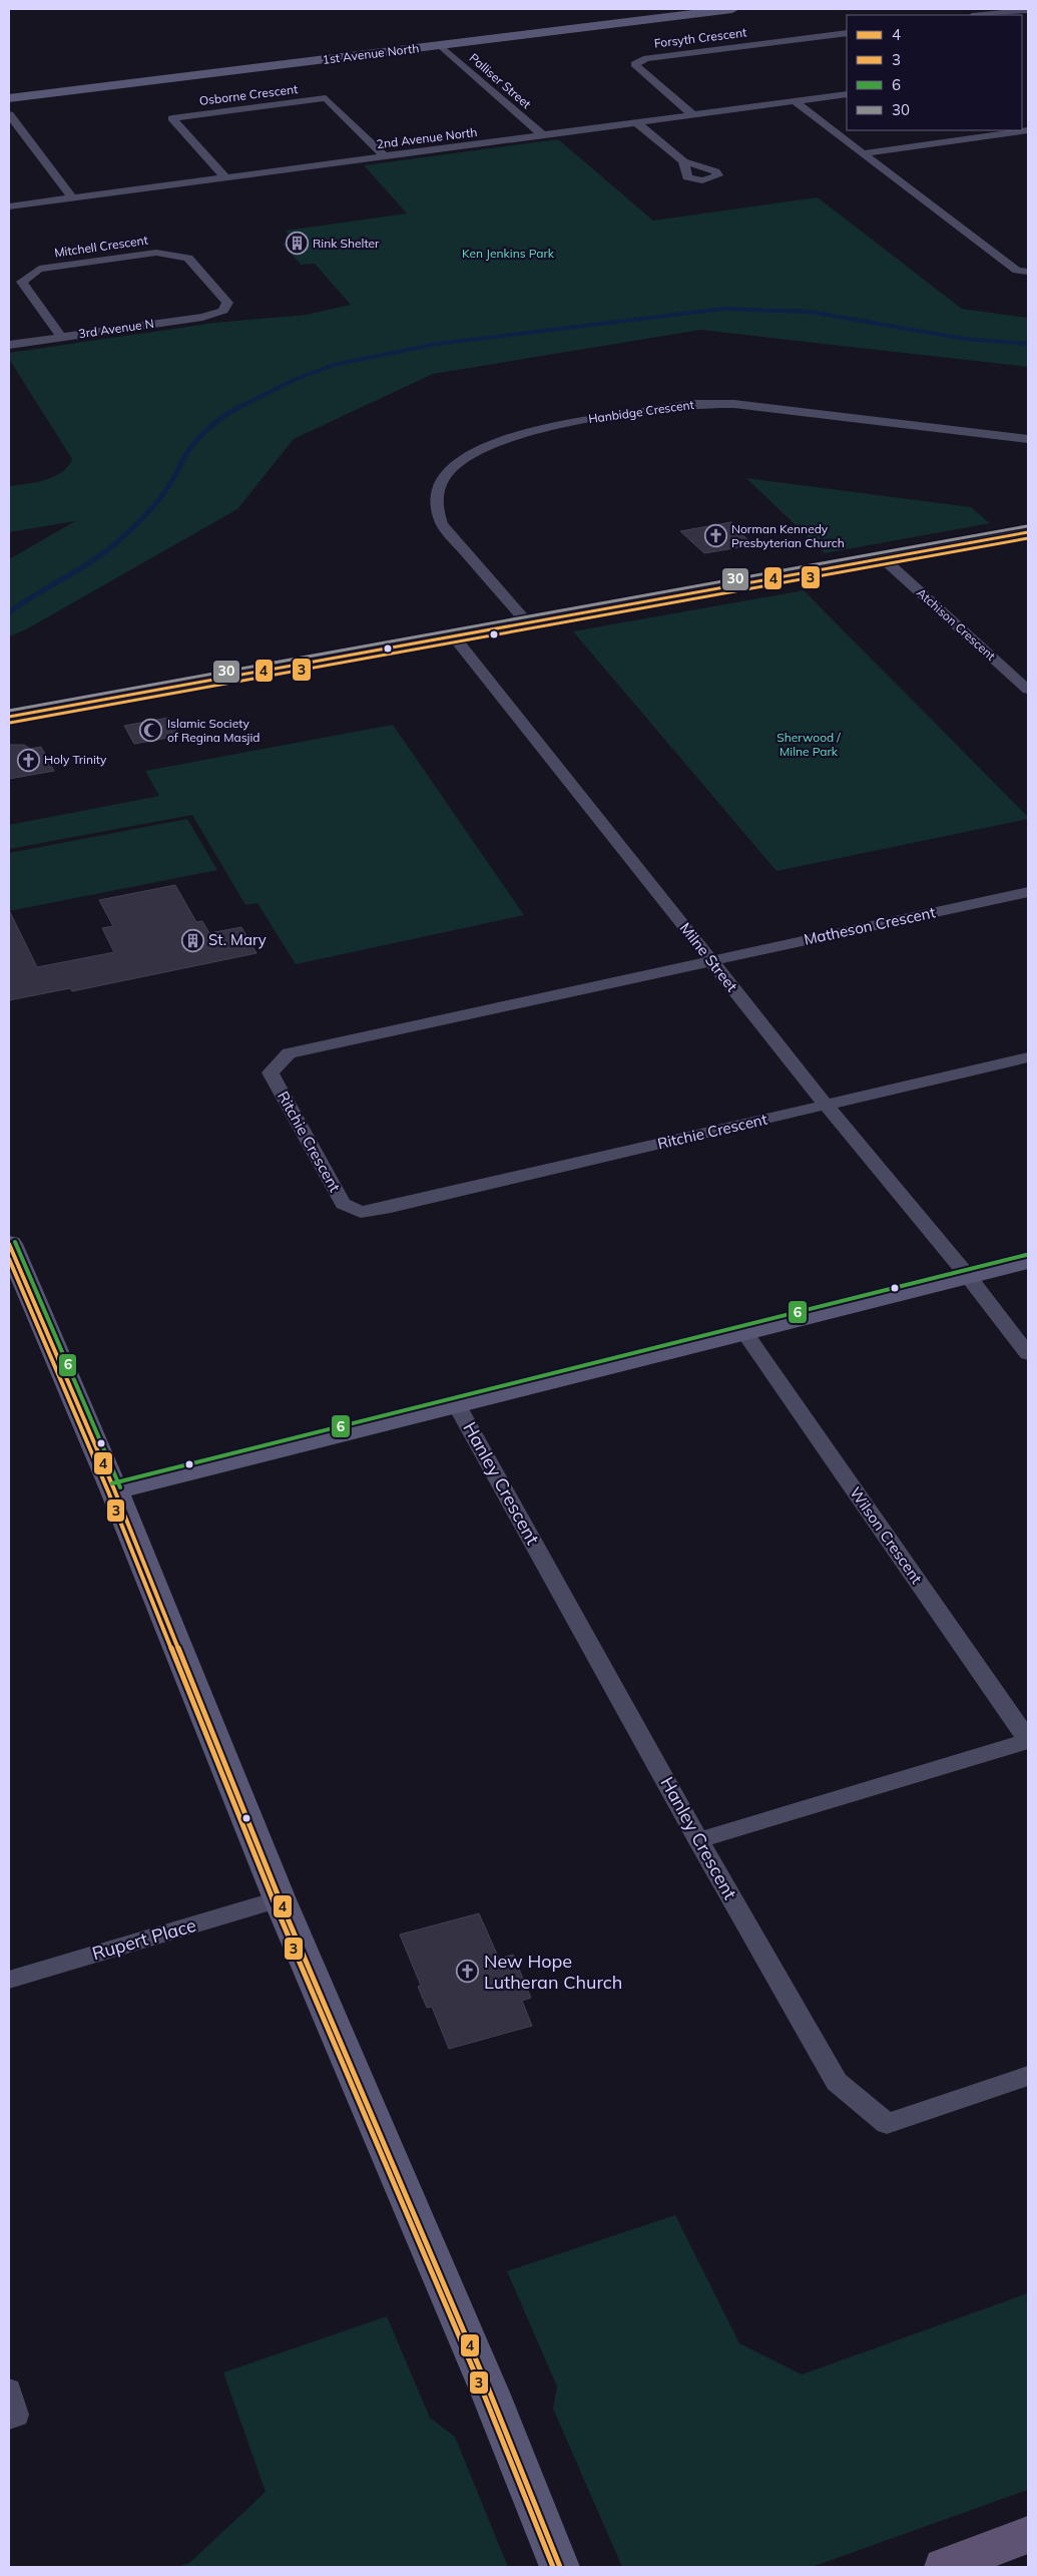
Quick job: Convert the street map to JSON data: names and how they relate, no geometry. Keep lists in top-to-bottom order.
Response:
{
  "streets": {
    "street": [
      "Forsyth Crescent",
      "1st Avenue North",
      "Palliser Street",
      "Osborne Crescent",
      "2nd Avenue North",
      "Mitchell Crescent",
      "3rd Avenue N",
      "Hanbidge Crescent",
      "Atchison Crescent",
      "Matheson Crescent",
      "Milne Street",
      "Ritchie Crescent",
      "Hanley Crescent",
      "Wilson Crescent",
      "Rupert Place"
    ]
  },
  "crossings": [
    ["Forsyth Crescent", "2nd Avenue North"],
    ["1st Avenue North", "Palliser Street"],
    ["Palliser Street", "2nd Avenue North"],
    ["Osborne Crescent", "2nd Avenue North"],
    ["Mitchell Crescent", "3rd Avenue N"],
    ["Matheson Crescent", "Milne Street"],
    ["Matheson Crescent", "Ritchie Crescent"],
    ["Milne Street", "Ritchie Crescent"],
    ["Hanley Crescent", "Wilson Crescent"]
  ],
  "parks": ["Ken Jenkins Park", "Sherwood / Milne Park"],
  "places": {
    "building": ["Rink Shelter", "St. Mary"],
    "church": ["Norman Kennedy Presbyterian Church", "Holy Trinity", "New Hope Lutheran Church"],
    "mosque": ["Islamic Society of Regina Masjid"]
  },
  "lines": [
    "transit line 30",
    "transit line 4",
    "transit line 3",
    "transit line 6"
  ],
  "legend": [
    "4",
    "3",
    "6",
    "30"
  ]
}
